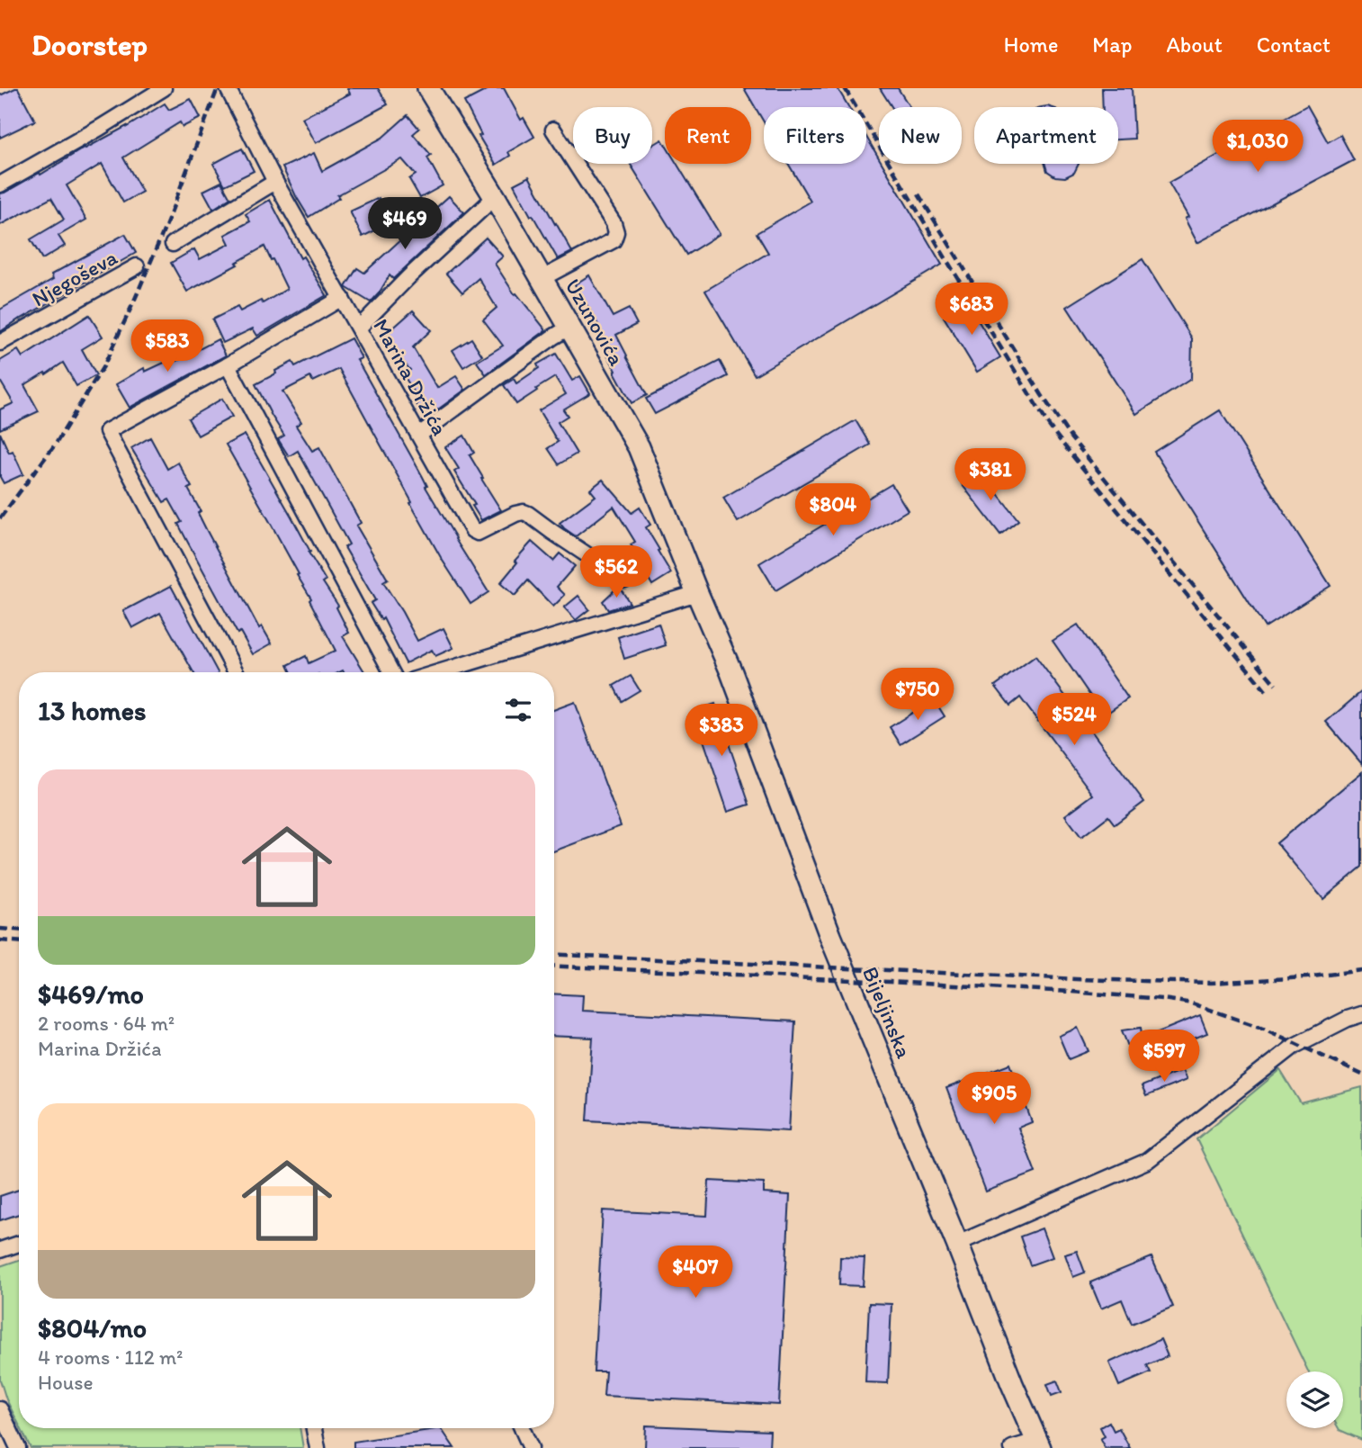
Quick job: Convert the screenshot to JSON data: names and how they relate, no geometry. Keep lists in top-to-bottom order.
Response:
{
  "streets": {
    "main road": ["Uzunovića", "Bijeljinska"],
    "street": ["Njegoševa", "Marina Držića"]
  },
  "crossings": [
    ["Uzunovića", "Bijeljinska"]
  ],
  "page": {
    "header": "Doorstep",
    "nav": [
      "Home",
      "Map",
      "About",
      "Contact"
    ],
    "chip": [
      "Buy",
      "Rent",
      "Filters",
      "New",
      "Apartment"
    ],
    "price": [
      "$1,030",
      "$469",
      "$683",
      "$583",
      "$381",
      "$804",
      "$562",
      "$750",
      "$524",
      "$383",
      "$597",
      "$905",
      "$407"
    ],
    "heading": "13 homes",
    "list": [
      {
        "name": "$469/mo",
        "note": "2 rooms · 64 m² · Marina Držića"
      },
      {
        "name": "$804/mo",
        "note": "4 rooms · 112 m² · House"
      }
    ]
  }
}
